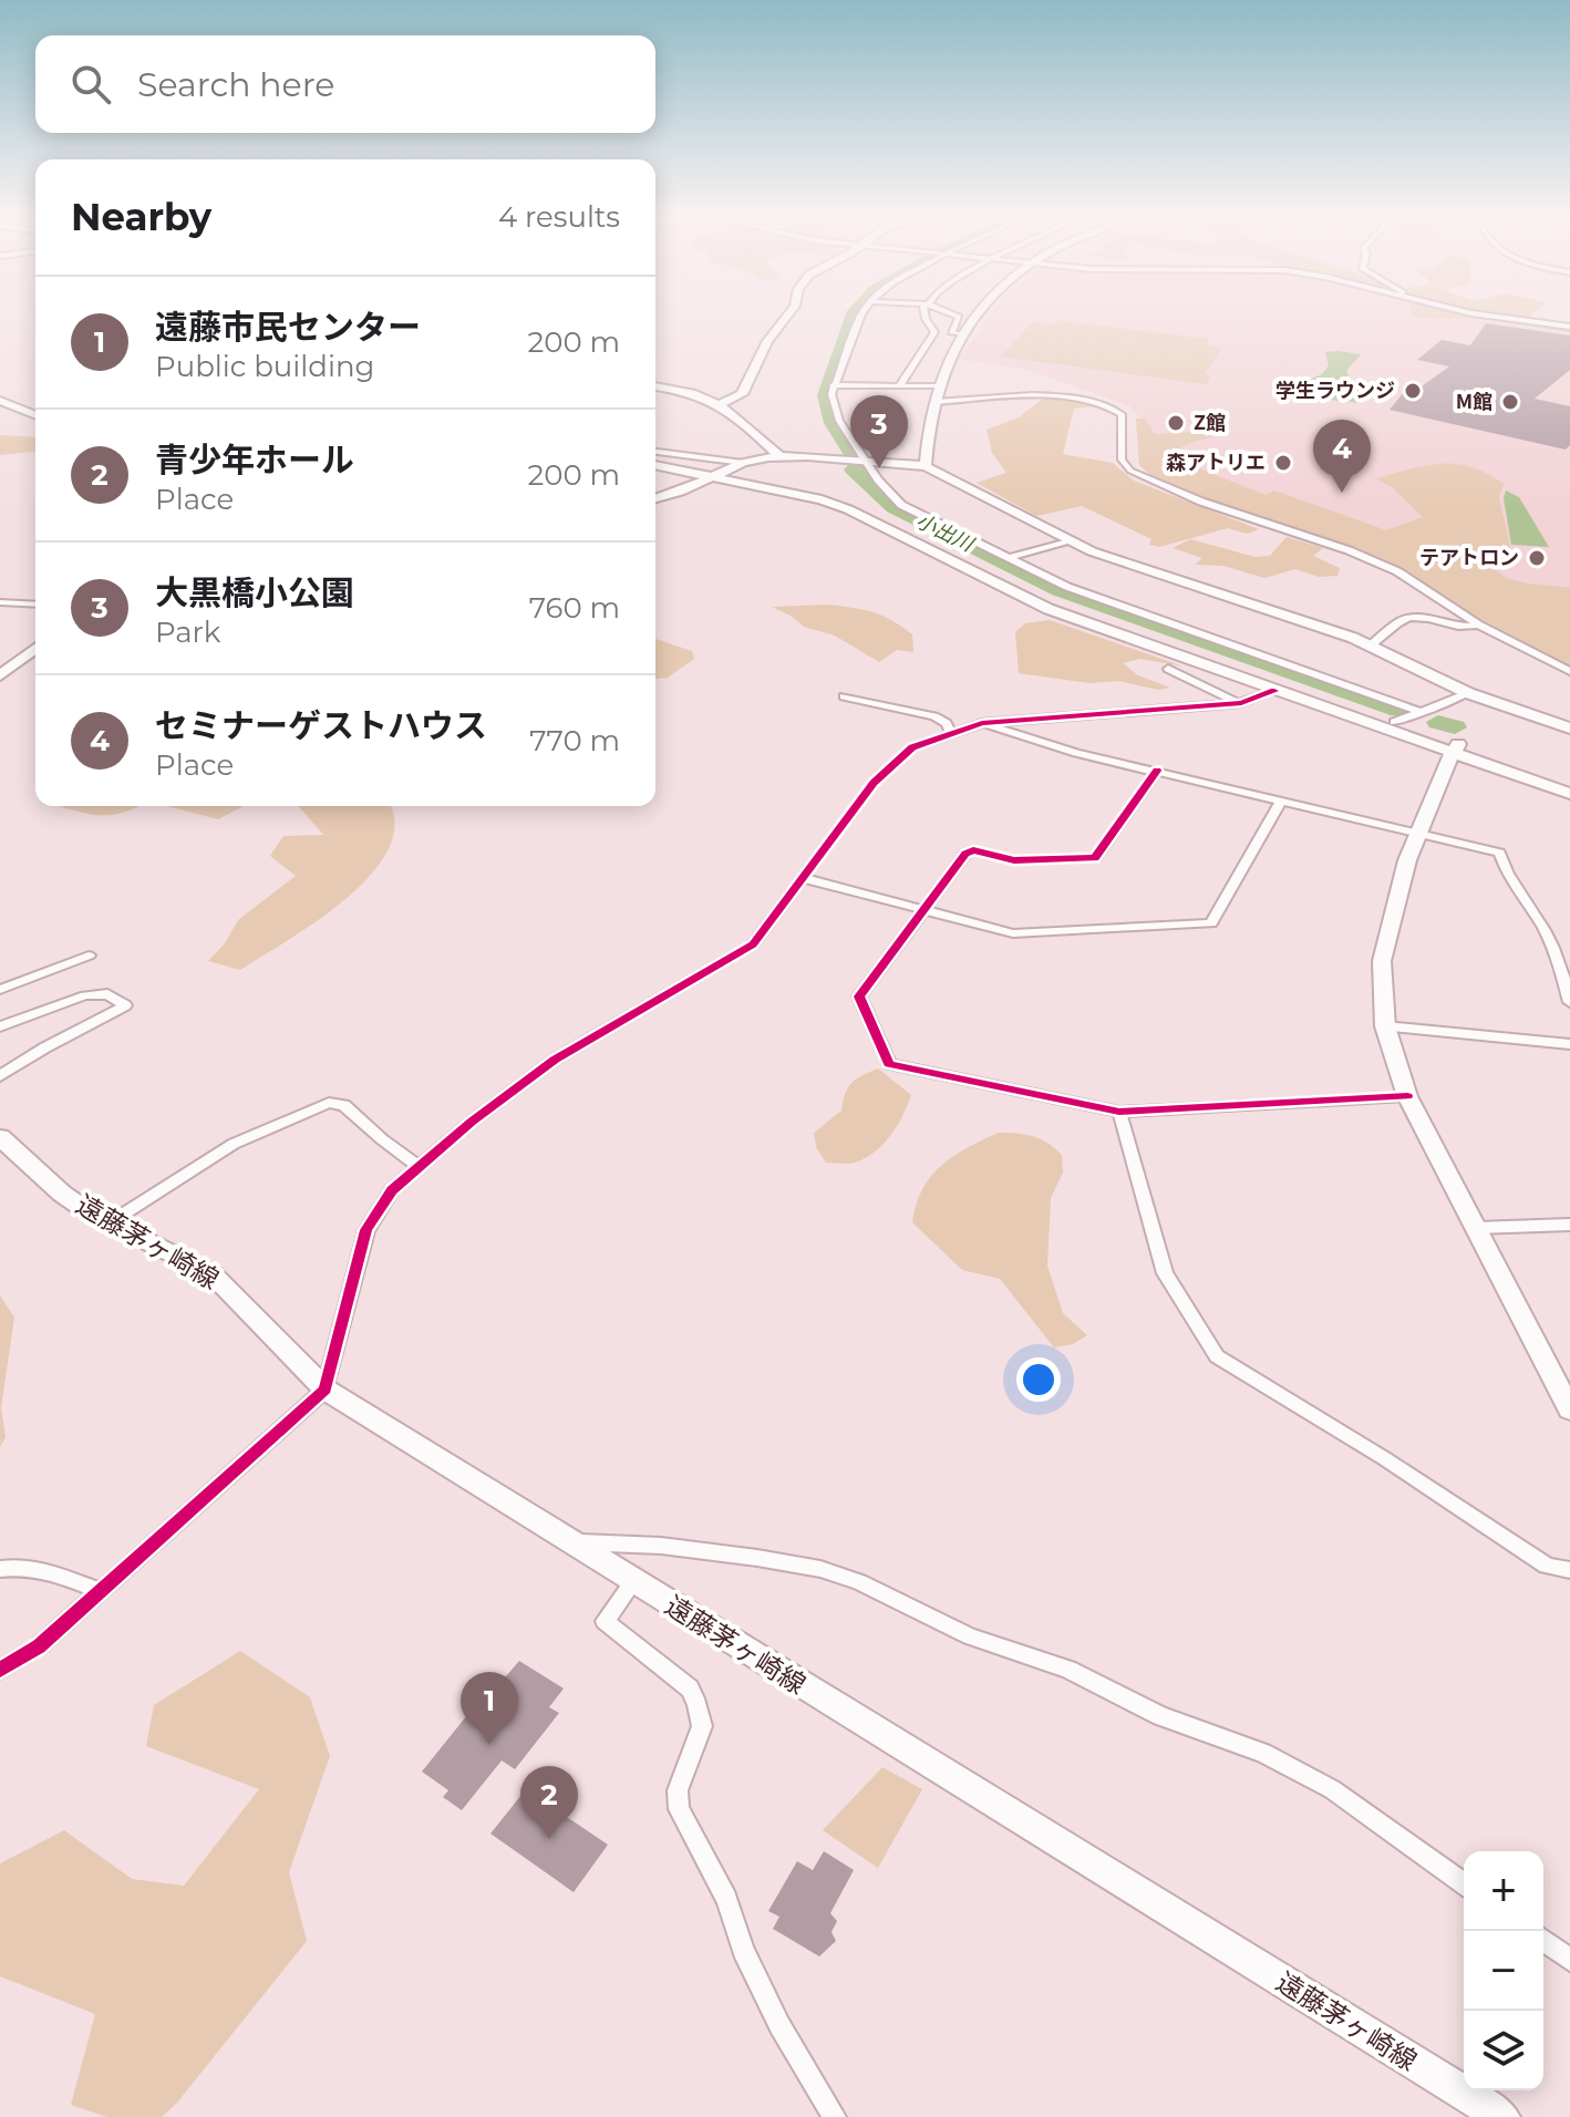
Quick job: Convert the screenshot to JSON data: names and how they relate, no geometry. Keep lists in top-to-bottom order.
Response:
{
  "streets": {
    "street": ["遠藤茅ヶ崎線"]
  },
  "water": ["小出川"],
  "places": [
    "学生ラウンジ",
    "Μ館",
    "Ζ館",
    "森アトリエ",
    "テアトロン"
  ],
  "page": {
    "search": "Search here",
    "heading": ["Nearby", "4 results"],
    "list": [
      {
        "mark": "1",
        "name": "遠藤市民センター",
        "note": "Public building",
        "value": "200 m"
      },
      {
        "mark": "2",
        "name": "青少年ホール",
        "note": "Place",
        "value": "200 m"
      },
      {
        "mark": "3",
        "name": "大黒橋小公園",
        "note": "Park",
        "value": "760 m"
      },
      {
        "mark": "4",
        "name": "セミナーゲストハウス",
        "note": "Place",
        "value": "770 m"
      }
    ],
    "pins": [
      "3",
      "4",
      "1",
      "2"
    ],
    "map_buttons": ["+", "−"]
  }
}
